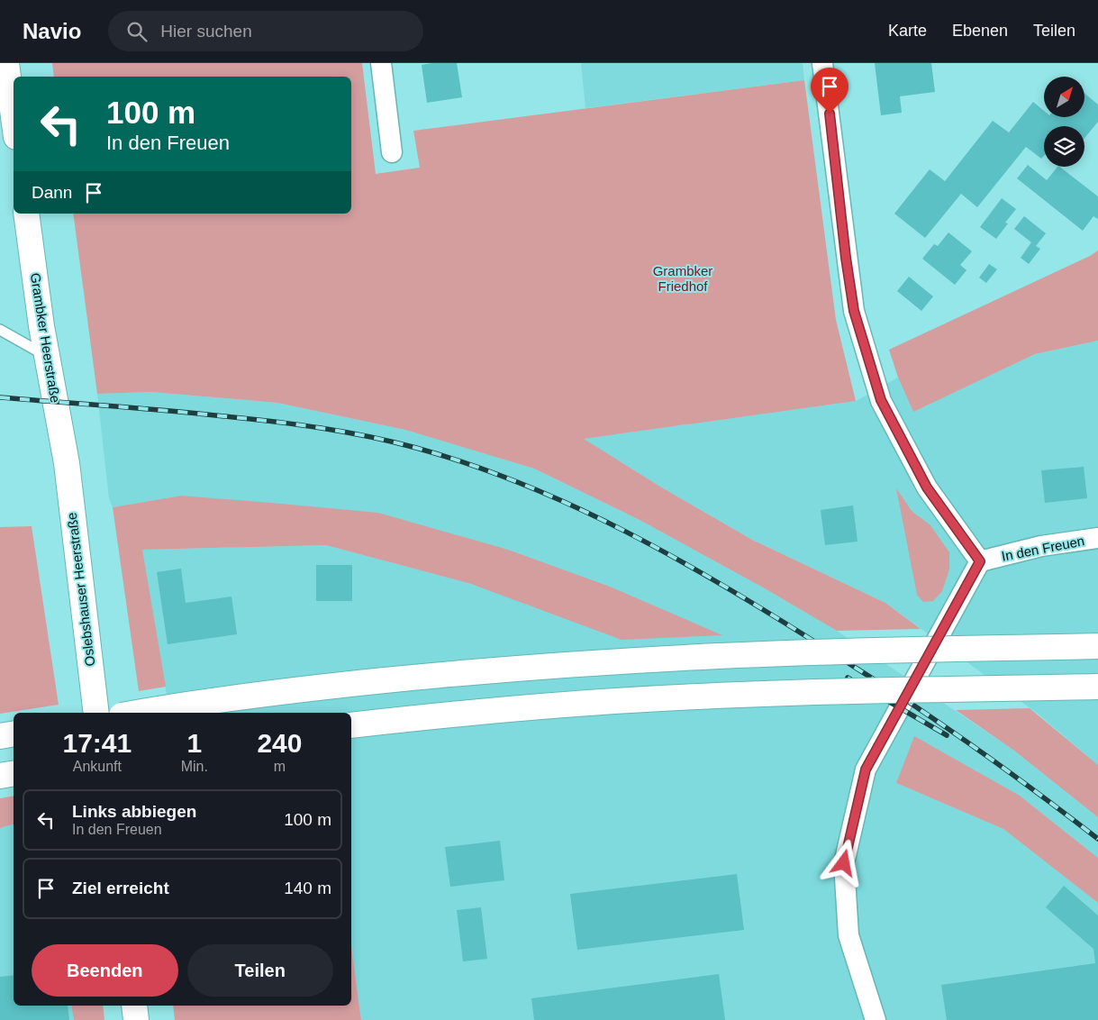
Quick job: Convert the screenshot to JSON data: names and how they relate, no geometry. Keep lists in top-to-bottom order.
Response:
{
  "streets": {
    "main road": ["Grambker Heerstraße", "Oslebshauser Heerstraße"],
    "street": ["In den Freuen"]
  },
  "crossings": [
    ["Grambker Heerstraße", "Oslebshauser Heerstraße"]
  ],
  "parks": ["Grambker Friedhof"],
  "north": "top right",
  "page": {
    "header": "Navio",
    "search": "Hier suchen",
    "nav": ["Karte", "Ebenen", "Teilen"],
    "turn": ["100 m", "In den Freuen"],
    "then": "Dann",
    "eta": [
      "17:41",
      "Ankunft",
      "1",
      "Min.",
      "240",
      "m"
    ],
    "list": [
      {
        "name": "Links abbiegen",
        "note": "In den Freuen",
        "value": "100 m"
      },
      {
        "name": "Ziel erreicht",
        "value": "140 m"
      }
    ],
    "buttons": ["Beenden", "Teilen"]
  }
}
